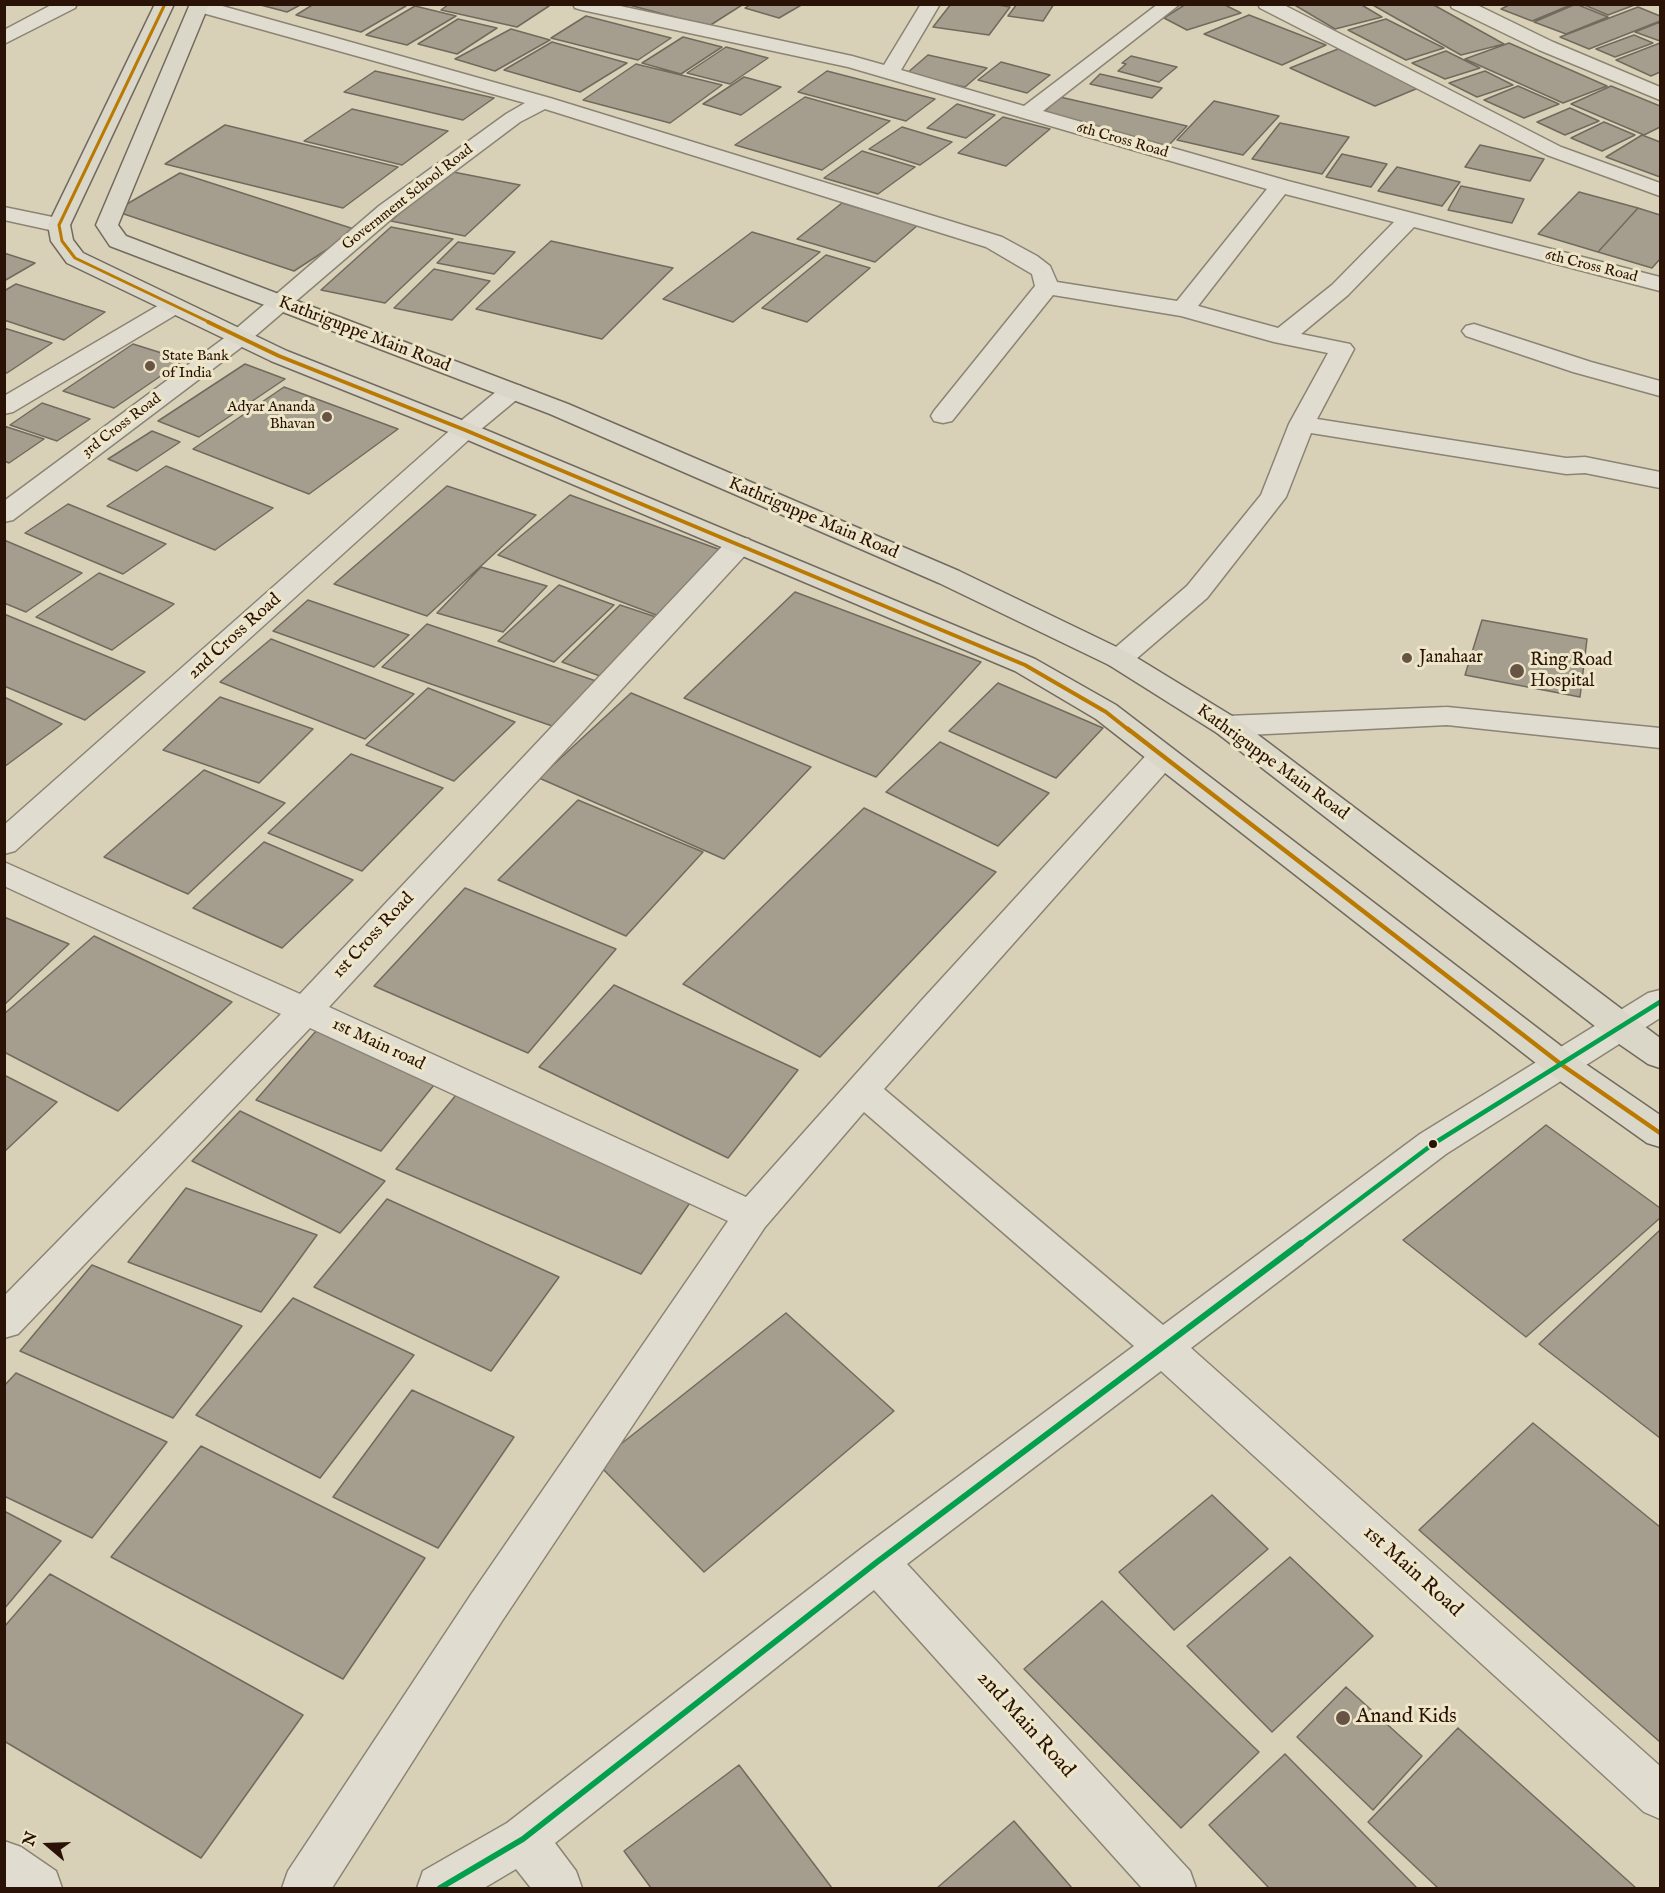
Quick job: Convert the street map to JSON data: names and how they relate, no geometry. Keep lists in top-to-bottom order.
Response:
{
  "streets": {
    "main road": ["Kathriguppe Main Road"],
    "street": [
      "6th Cross Road",
      "Government School Road",
      "3rd Cross Road",
      "2nd Cross Road",
      "1st Cross Road",
      "1st Main road",
      "1st Main Road",
      "2nd Main Road"
    ]
  },
  "crossings": [
    ["Government School Road", "Kathriguppe Main Road"],
    ["Government School Road", "3rd Cross Road"],
    ["Kathriguppe Main Road", "2nd Cross Road"],
    ["1st Cross Road", "1st Main road"]
  ],
  "places": [
    "State Bank of India",
    "Adyar Ananda Bhavan",
    "Janahaar",
    "Ring Road Hospital",
    "Anand Kids"
  ],
  "north": "left"
}
